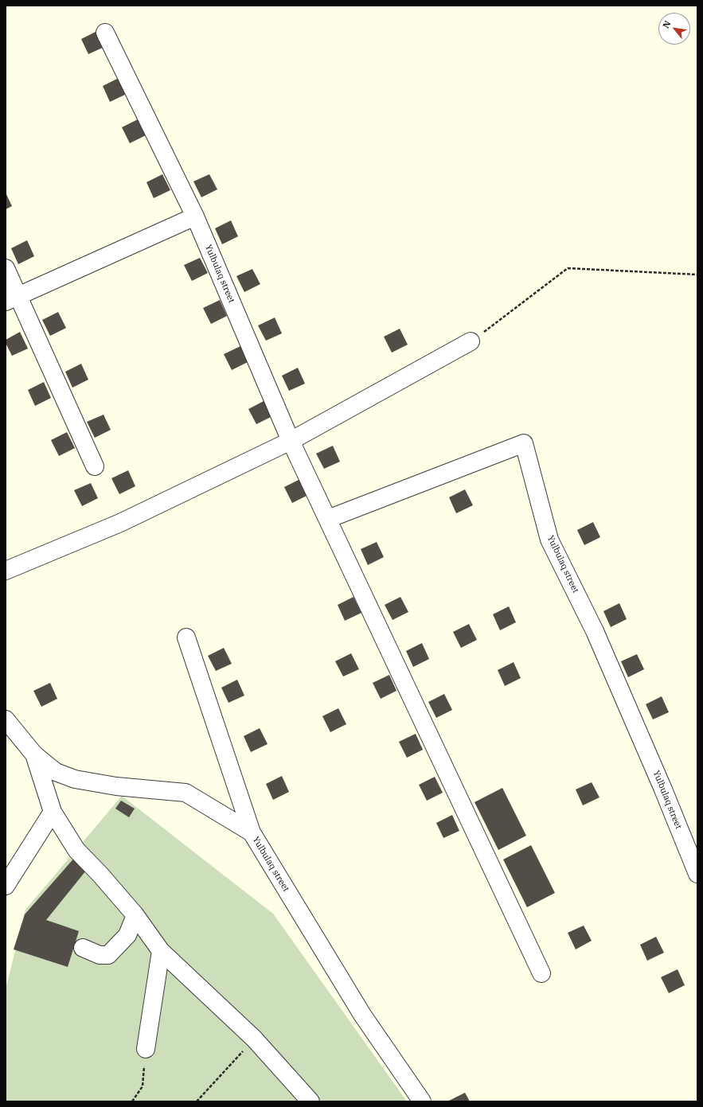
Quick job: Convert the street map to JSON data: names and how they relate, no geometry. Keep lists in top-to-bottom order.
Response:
{
  "streets": {
    "street": ["Yulbulaq street"]
  },
  "north": "top left"
}
